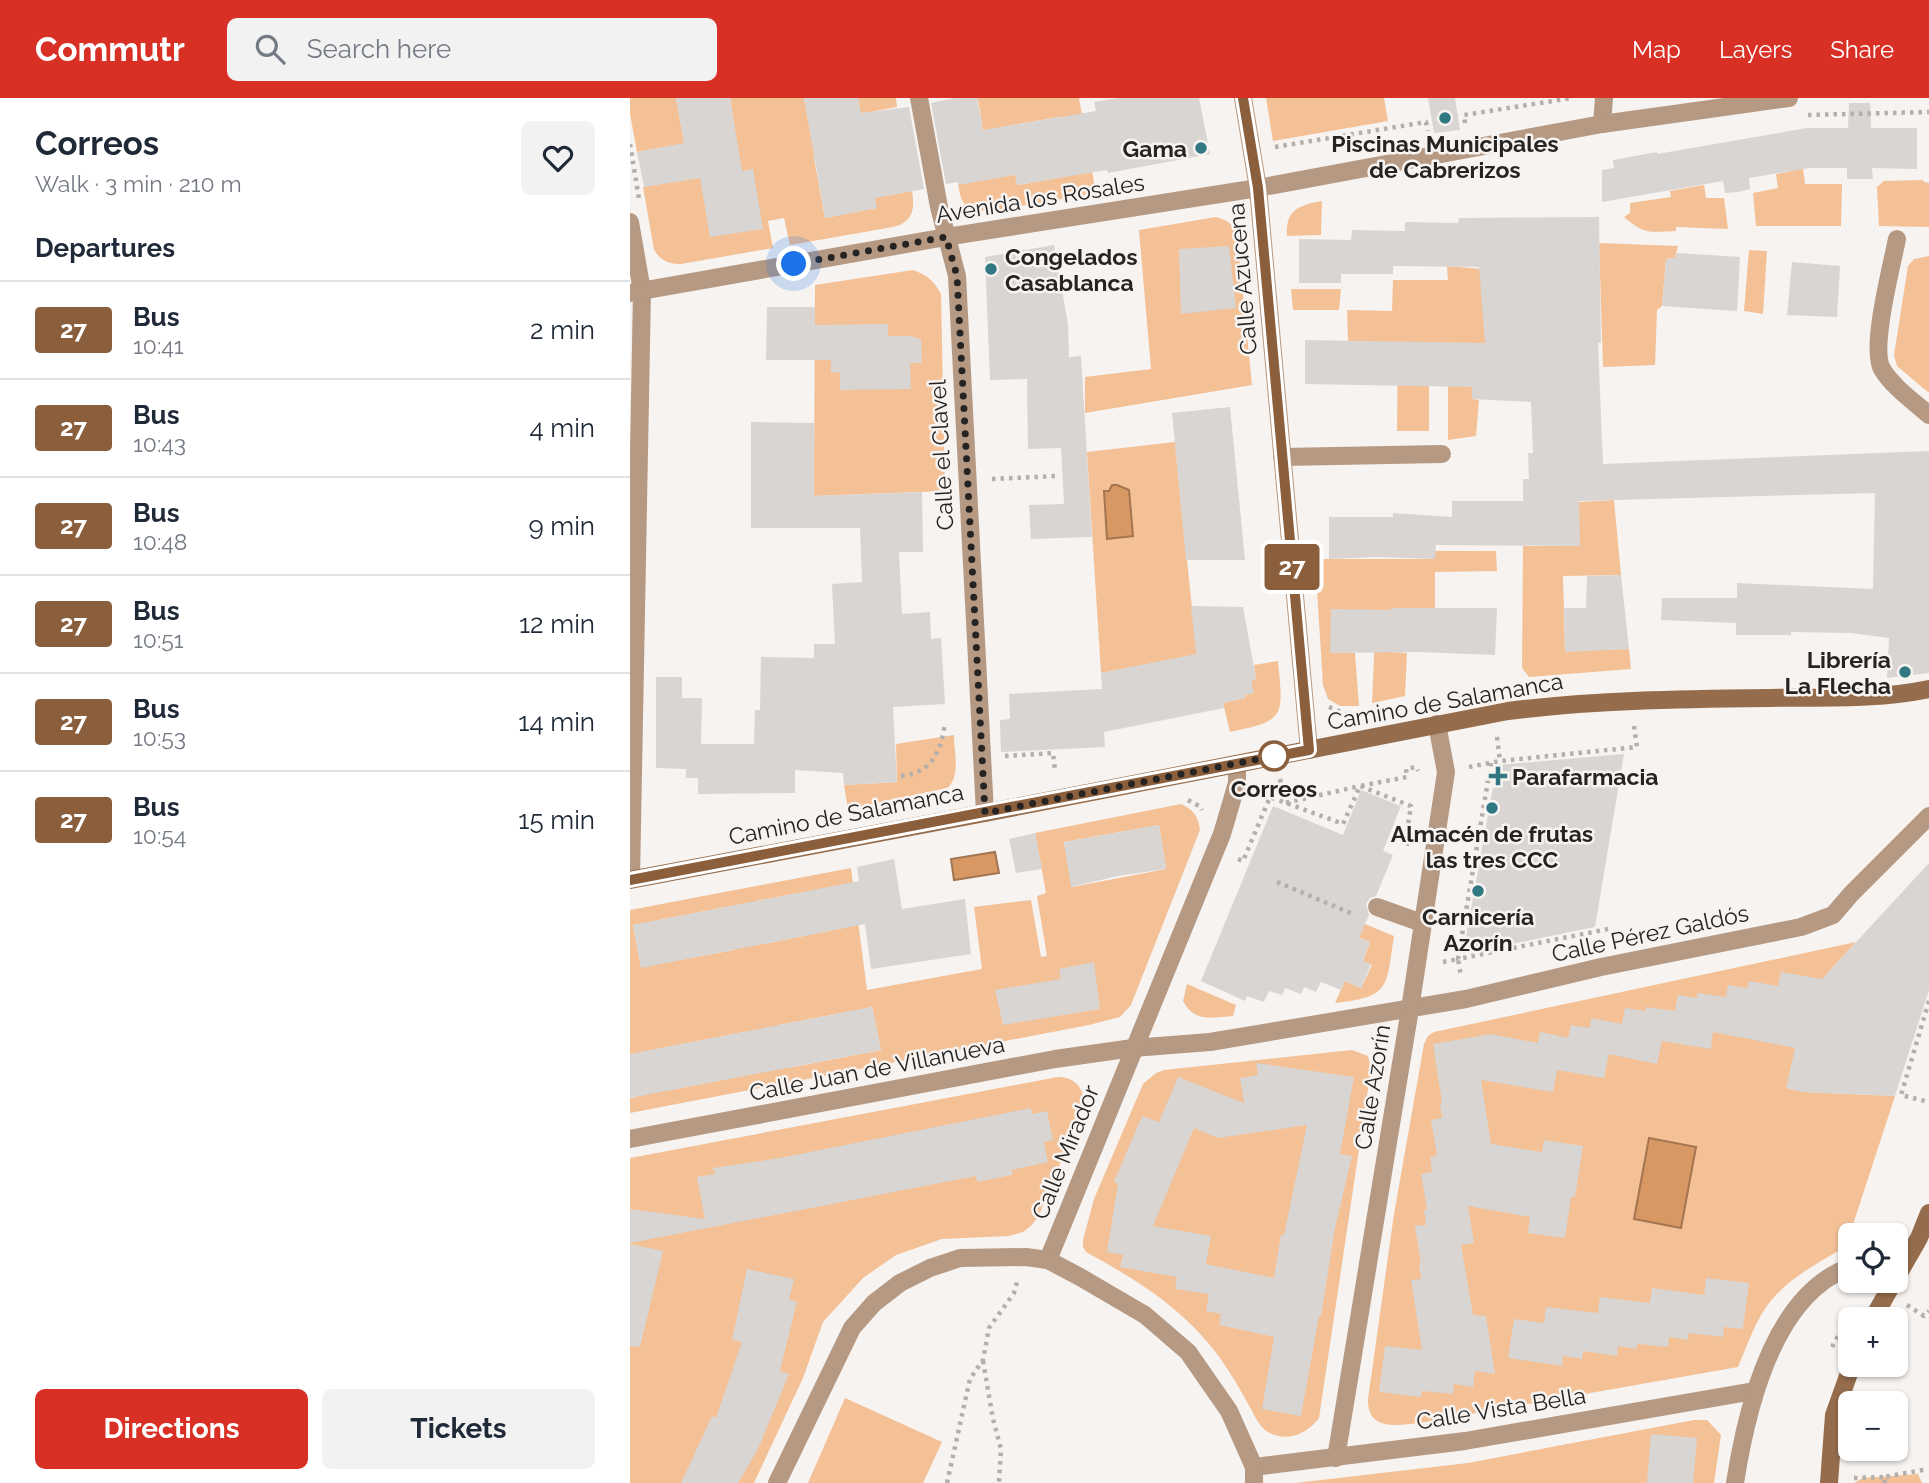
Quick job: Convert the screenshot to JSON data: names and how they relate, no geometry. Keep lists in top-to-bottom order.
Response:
{
  "streets": {
    "street": [
      "Avenida los Rosales",
      "Calle Azucena",
      "Calle el Clavel",
      "Camino de Salamanca",
      "Calle Pérez Galdós",
      "Calle Juan de Villanueva",
      "Calle Azorín",
      "Calle Mirador",
      "Calle Vista Bella"
    ]
  },
  "crossings": [
    ["Avenida los Rosales", "Calle Azucena"],
    ["Avenida los Rosales", "Calle el Clavel"],
    ["Calle Azucena", "Camino de Salamanca"],
    ["Calle el Clavel", "Camino de Salamanca"],
    ["Camino de Salamanca", "Calle Azorín"],
    ["Camino de Salamanca", "Calle Mirador"],
    ["Calle Pérez Galdós", "Calle Juan de Villanueva"],
    ["Calle Pérez Galdós", "Calle Azorín"],
    ["Calle Pérez Galdós", "Calle Mirador"],
    ["Calle Juan de Villanueva", "Calle Mirador"],
    ["Calle Azorín", "Calle Vista Bella"]
  ],
  "places": {
    "other": [
      "Piscinas Municipales de Cabrerizos",
      "Gama",
      "Congelados Casablanca",
      "Librería La Flecha",
      "Correos",
      "Almacén de frutas las tres CCC",
      "Carnicería Azorín"
    ],
    "health": ["Parafarmacia"]
  },
  "lines": ["bus line 27"],
  "page": {
    "header": "Commutr",
    "search": "Search here",
    "nav": ["Map", "Layers", "Share"],
    "heading": [
      ["Correos", "Walk · 3 min · 210 m"],
      "Departures"
    ],
    "on_map": "27",
    "list": [
      {
        "mark": "27",
        "name": "Bus",
        "note": "10:41",
        "value": "2 min"
      },
      {
        "mark": "27",
        "name": "Bus",
        "note": "10:43",
        "value": "4 min"
      },
      {
        "mark": "27",
        "name": "Bus",
        "note": "10:48",
        "value": "9 min"
      },
      {
        "mark": "27",
        "name": "Bus",
        "note": "10:51",
        "value": "12 min"
      },
      {
        "mark": "27",
        "name": "Bus",
        "note": "10:53",
        "value": "14 min"
      },
      {
        "mark": "27",
        "name": "Bus",
        "note": "10:54",
        "value": "15 min"
      }
    ],
    "map_buttons": ["+", "−"],
    "buttons": ["Directions", "Tickets"]
  }
}
